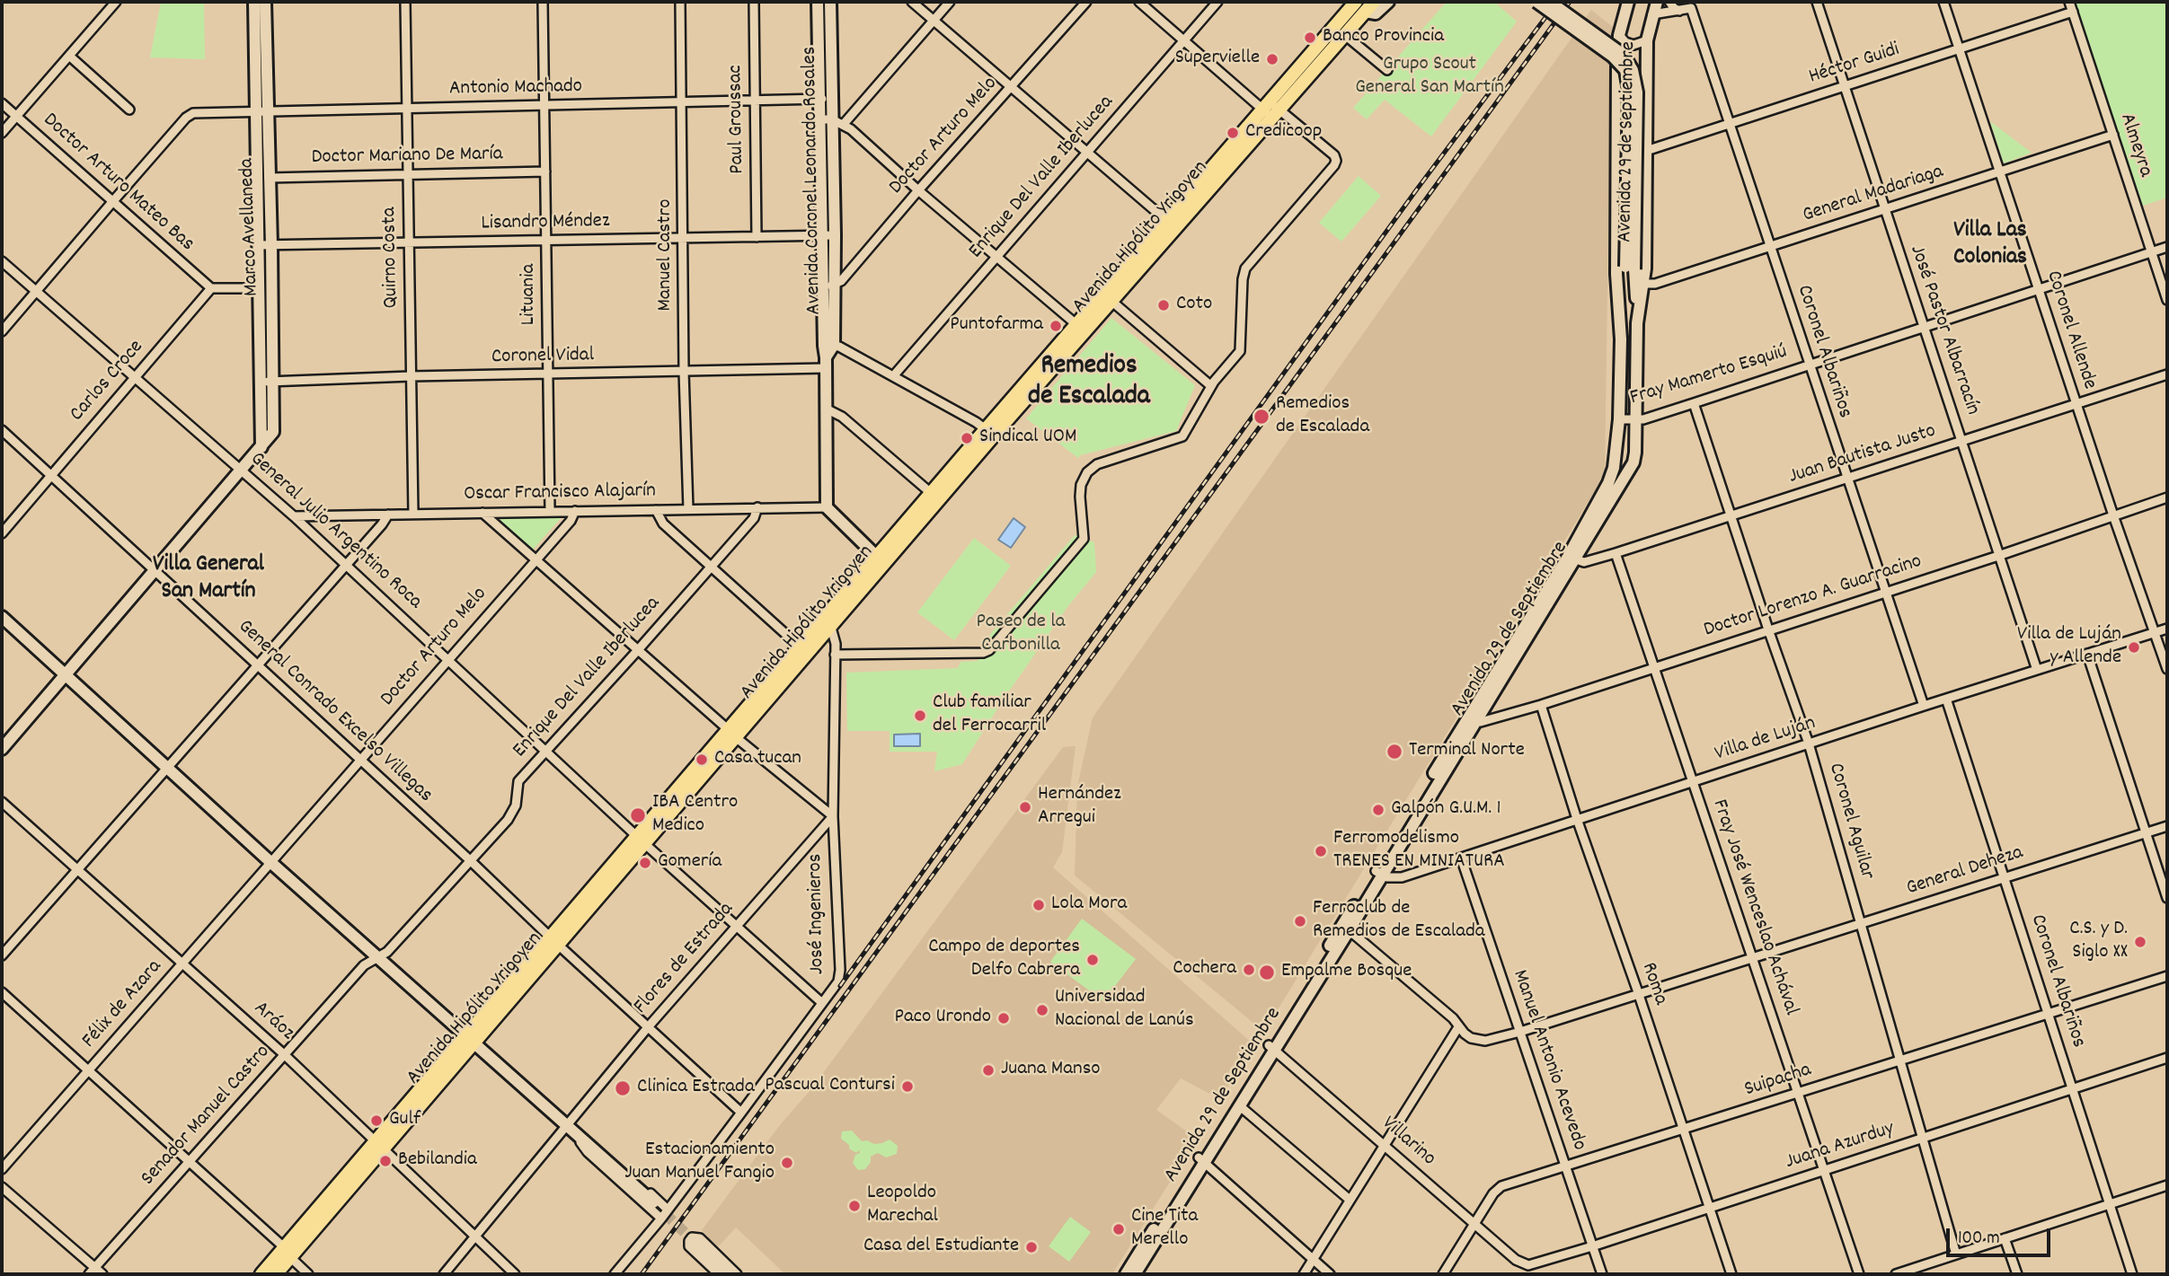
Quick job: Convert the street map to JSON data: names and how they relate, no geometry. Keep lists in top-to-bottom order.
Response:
{
  "streets": {
    "main road": [
      "Avenida 29 de Septiembre",
      "Avenida Coronel Leonardo Rosales",
      "Marco Avellaneda",
      "Avenida Hipólito Yrigoyen"
    ],
    "street": [
      "Héctor Guidi",
      "Antonio Machado",
      "Paul Groussac",
      "Doctor Arturo Melo",
      "Almeyra",
      "Doctor Mariano De María",
      "Enrique Del Valle Iberlucea",
      "Doctor Arturo Mateo Bas",
      "General Madariaga",
      "Lisandro Méndez",
      "Manuel Castro",
      "Quirno Costa",
      "Lituania",
      "José Pastor Albarracín",
      "Coronel Allende",
      "Coronel Albariños",
      "Coronel Vidal",
      "Fray Mamerto Esquiú",
      "Carlos Croce",
      "Juan Bautista Justo",
      "Oscar Francisco Alajarín",
      "General Julio Argentino Roca",
      "Doctor Lorenzo A. Guarracino",
      "General Conrado Excelso Villegas",
      "Villa de Luján",
      "Coronel Aguilar",
      "General Deheza",
      "Fray José Wenceslao Achával",
      "José Ingenieros",
      "Flores de Estrada",
      "Roma",
      "Félix de Azara",
      "Aráoz",
      "Manuel Antonio Acevedo",
      "Suipacha",
      "Senador Manuel Castro",
      "Villarino",
      "Juana Azurduy"
    ]
  },
  "crossings": [
    ["Héctor Guidi", "Avenida 29 de Septiembre"],
    ["Héctor Guidi", "Almeyra"],
    ["Héctor Guidi", "José Pastor Albarracín"],
    ["Héctor Guidi", "Coronel Allende"],
    ["Héctor Guidi", "Coronel Albariños"],
    ["Antonio Machado", "Paul Groussac"],
    ["Antonio Machado", "Avenida Coronel Leonardo Rosales"],
    ["Antonio Machado", "Doctor Arturo Mateo Bas"],
    ["Antonio Machado", "Marco Avellaneda"],
    ["Antonio Machado", "Manuel Castro"],
    ["Antonio Machado", "Quirno Costa"],
    ["Antonio Machado", "Lituania"],
    ["Paul Groussac", "Lisandro Méndez"],
    ["Doctor Arturo Melo", "Avenida Coronel Leonardo Rosales"],
    ["Doctor Arturo Melo", "Oscar Francisco Alajarín"],
    ["Doctor Arturo Melo", "General Julio Argentino Roca"],
    ["Doctor Arturo Melo", "General Conrado Excelso Villegas"],
    ["Doctor Arturo Melo", "Félix de Azara"],
    ["Avenida 29 de Septiembre", "General Madariaga"],
    ["Avenida 29 de Septiembre", "Fray Mamerto Esquiú"],
    ["Avenida 29 de Septiembre", "Juan Bautista Justo"],
    ["Avenida 29 de Septiembre", "Doctor Lorenzo A. Guarracino"],
    ["Avenida 29 de Septiembre", "Villa de Luján"],
    ["Avenida 29 de Septiembre", "Villarino"],
    ["Almeyra", "General Madariaga"],
    ["Almeyra", "Fray Mamerto Esquiú"],
    ["Doctor Mariano De María", "Marco Avellaneda"],
    ["Doctor Mariano De María", "Quirno Costa"],
    ["Doctor Mariano De María", "Lituania"],
    ["Enrique Del Valle Iberlucea", "Oscar Francisco Alajarín"],
    ["Enrique Del Valle Iberlucea", "General Julio Argentino Roca"],
    ["Enrique Del Valle Iberlucea", "General Conrado Excelso Villegas"],
    ["Enrique Del Valle Iberlucea", "Senador Manuel Castro"],
    ["Avenida Coronel Leonardo Rosales", "Lisandro Méndez"],
    ["Avenida Coronel Leonardo Rosales", "Coronel Vidal"],
    ["Avenida Coronel Leonardo Rosales", "Oscar Francisco Alajarín"],
    ["Doctor Arturo Mateo Bas", "Carlos Croce"],
    ["General Madariaga", "José Pastor Albarracín"],
    ["General Madariaga", "Coronel Allende"],
    ["General Madariaga", "Coronel Albariños"],
    ["Lisandro Méndez", "Marco Avellaneda"],
    ["Lisandro Méndez", "Manuel Castro"],
    ["Lisandro Méndez", "Quirno Costa"],
    ["Lisandro Méndez", "Lituania"],
    ["Marco Avellaneda", "Coronel Vidal"],
    ["Marco Avellaneda", "General Julio Argentino Roca"],
    ["Marco Avellaneda", "General Conrado Excelso Villegas"],
    ["Avenida Hipólito Yrigoyen", "General Julio Argentino Roca"],
    ["Avenida Hipólito Yrigoyen", "General Conrado Excelso Villegas"],
    ["Avenida Hipólito Yrigoyen", "José Ingenieros"],
    ["Avenida Hipólito Yrigoyen", "Aráoz"],
    ["Manuel Castro", "Coronel Vidal"],
    ["Manuel Castro", "Oscar Francisco Alajarín"],
    ["Quirno Costa", "Coronel Vidal"],
    ["Quirno Costa", "Oscar Francisco Alajarín"],
    ["Lituania", "Coronel Vidal"],
    ["Lituania", "Oscar Francisco Alajarín"],
    ["José Pastor Albarracín", "Fray Mamerto Esquiú"],
    ["José Pastor Albarracín", "Juan Bautista Justo"],
    ["José Pastor Albarracín", "Doctor Lorenzo A. Guarracino"],
    ["José Pastor Albarracín", "Villa de Luján"],
    ["Coronel Allende", "Fray Mamerto Esquiú"],
    ["Coronel Allende", "Juan Bautista Justo"],
    ["Coronel Allende", "Doctor Lorenzo A. Guarracino"],
    ["Coronel Allende", "Villa de Luján"],
    ["Coronel Albariños", "Fray Mamerto Esquiú"],
    ["Coronel Albariños", "Juan Bautista Justo"],
    ["Coronel Albariños", "Doctor Lorenzo A. Guarracino"],
    ["Coronel Albariños", "Villa de Luján"],
    ["Coronel Albariños", "General Deheza"],
    ["Coronel Albariños", "Suipacha"],
    ["Coronel Albariños", "Juana Azurduy"],
    ["Fray Mamerto Esquiú", "Coronel Aguilar"],
    ["Carlos Croce", "General Julio Argentino Roca"],
    ["Carlos Croce", "General Conrado Excelso Villegas"],
    ["Juan Bautista Justo", "Coronel Aguilar"],
    ["Juan Bautista Justo", "Fray José Wenceslao Achával"],
    ["Oscar Francisco Alajarín", "General Julio Argentino Roca"],
    ["General Julio Argentino Roca", "José Ingenieros"],
    ["General Julio Argentino Roca", "Flores de Estrada"],
    ["Doctor Lorenzo A. Guarracino", "Coronel Aguilar"],
    ["Doctor Lorenzo A. Guarracino", "Fray José Wenceslao Achával"],
    ["Doctor Lorenzo A. Guarracino", "Roma"],
    ["General Conrado Excelso Villegas", "José Ingenieros"],
    ["General Conrado Excelso Villegas", "Flores de Estrada"],
    ["Villa de Luján", "Coronel Aguilar"],
    ["Villa de Luján", "Fray José Wenceslao Achával"],
    ["Villa de Luján", "Roma"],
    ["Villa de Luján", "Manuel Antonio Acevedo"],
    ["Coronel Aguilar", "General Deheza"],
    ["Coronel Aguilar", "Suipacha"],
    ["Coronel Aguilar", "Juana Azurduy"],
    ["General Deheza", "Fray José Wenceslao Achával"],
    ["General Deheza", "Roma"],
    ["General Deheza", "Manuel Antonio Acevedo"],
    ["Fray José Wenceslao Achával", "Suipacha"],
    ["Fray José Wenceslao Achával", "Juana Azurduy"],
    ["José Ingenieros", "Flores de Estrada"],
    ["Flores de Estrada", "Aráoz"],
    ["Roma", "Suipacha"],
    ["Roma", "Juana Azurduy"],
    ["Félix de Azara", "Aráoz"],
    ["Aráoz", "Senador Manuel Castro"],
    ["Manuel Antonio Acevedo", "Suipacha"],
    ["Manuel Antonio Acevedo", "Juana Azurduy"],
    ["Suipacha", "Villarino"],
    ["Villarino", "Juana Azurduy"]
  ],
  "districts": ["Villa Las Colonias", "Remedios de Escalada", "Villa General San Martín"],
  "parks": ["Grupo Scout General San Martín", "Paseo de la Carbonilla"],
  "places": [
    "Banco Provincia",
    "Supervielle",
    "Credicoop",
    "Coto",
    "Puntofarma",
    "Remedios de Escalada",
    "Sindical UOM",
    "Villa de Luján y Allende",
    "Club familiar del Ferrocarril",
    "Terminal Norte",
    "Casa tucan",
    "Hernández Arregui",
    "Galpón G.U.M. 1",
    "IBA Centro Medico",
    "Ferromodelismo TRENES EN MINIATURA",
    "Gomería",
    "Lola Mora",
    "Ferroclub de Remedios de Escalada",
    "C.S. y D. Siglo XX",
    "Campo de deportes Delfo Cabrera",
    "Cochera",
    "Empalme Bosque",
    "Universidad Nacional de Lanús",
    "Paco Urondo",
    "Juana Manso",
    "Pascual Contursi",
    "Clinica Estrada",
    "Gulf",
    "Bebilandia",
    "Estacionamiento Juan Manuel Fangio",
    "Leopoldo Marechal",
    "Cine Tita Merello",
    "Casa del Estudiante"
  ],
  "scale_bar": "100 m"
}
